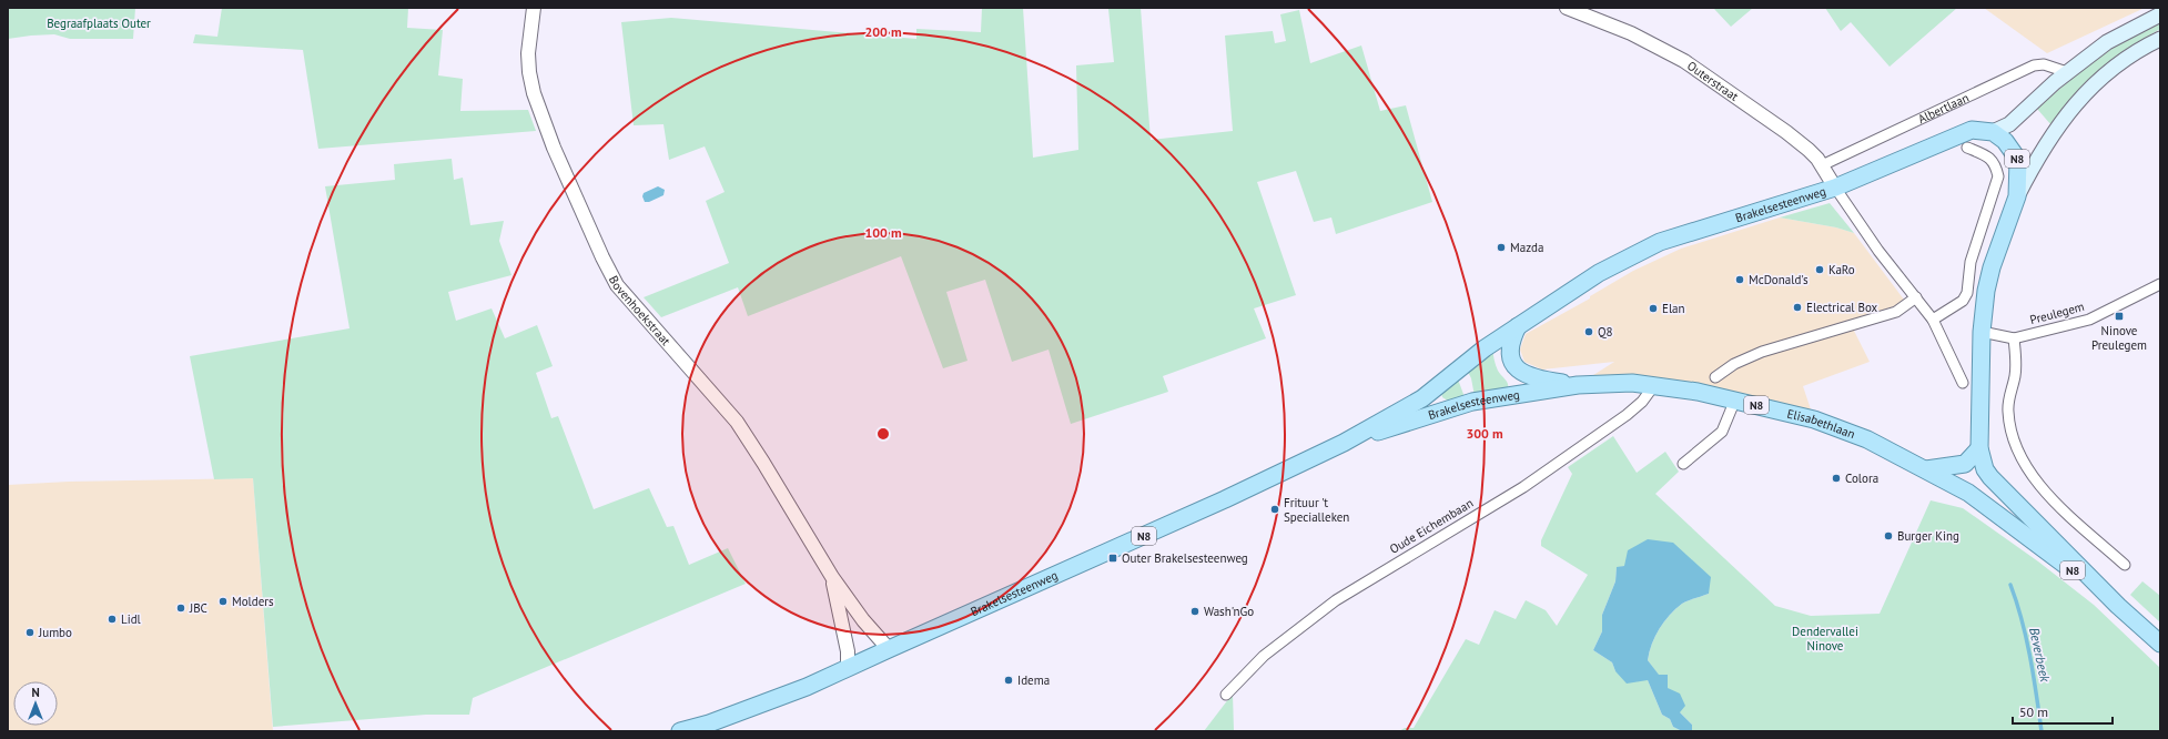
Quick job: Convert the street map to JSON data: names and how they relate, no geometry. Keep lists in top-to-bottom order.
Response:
{
  "streets": {
    "main road": ["N8", "Brakelsesteenweg", "Elisabethlaan"],
    "street": [
      "Outerstraat",
      "Albertlaan",
      "Bovenhoekstraat",
      "Preulegem",
      "Oude Eichembaan"
    ]
  },
  "crossings": [
    ["Outerstraat", "Albertlaan"],
    ["Outerstraat", "N8"],
    ["Outerstraat", "Brakelsesteenweg"],
    ["N8", "Brakelsesteenweg"],
    ["N8", "Preulegem"],
    ["N8", "Elisabethlaan"],
    ["Brakelsesteenweg", "Bovenhoekstraat"],
    ["Brakelsesteenweg", "Elisabethlaan"],
    ["Elisabethlaan", "Oude Eichembaan"]
  ],
  "water": ["Beverbeek"],
  "parks": ["Begraafplaats Outer", "Dendervallei Ninove"],
  "places": {
    "other": [
      "Mazda",
      "KaRo",
      "McDonald's",
      "Electrical Box",
      "Elan",
      "Q8",
      "Colora",
      "Frituur 't Specialleken",
      "Burger King",
      "Molders",
      "JBC",
      "Wash'nGo",
      "Lidl",
      "Jumbo",
      "Idema"
    ],
    "transit": ["Ninove Preulegem", "Outer Brakelsesteenweg"]
  },
  "scale_bar": "50 m",
  "north": "top",
  "rings": ["200 m", "100 m", "300 m"]
}
